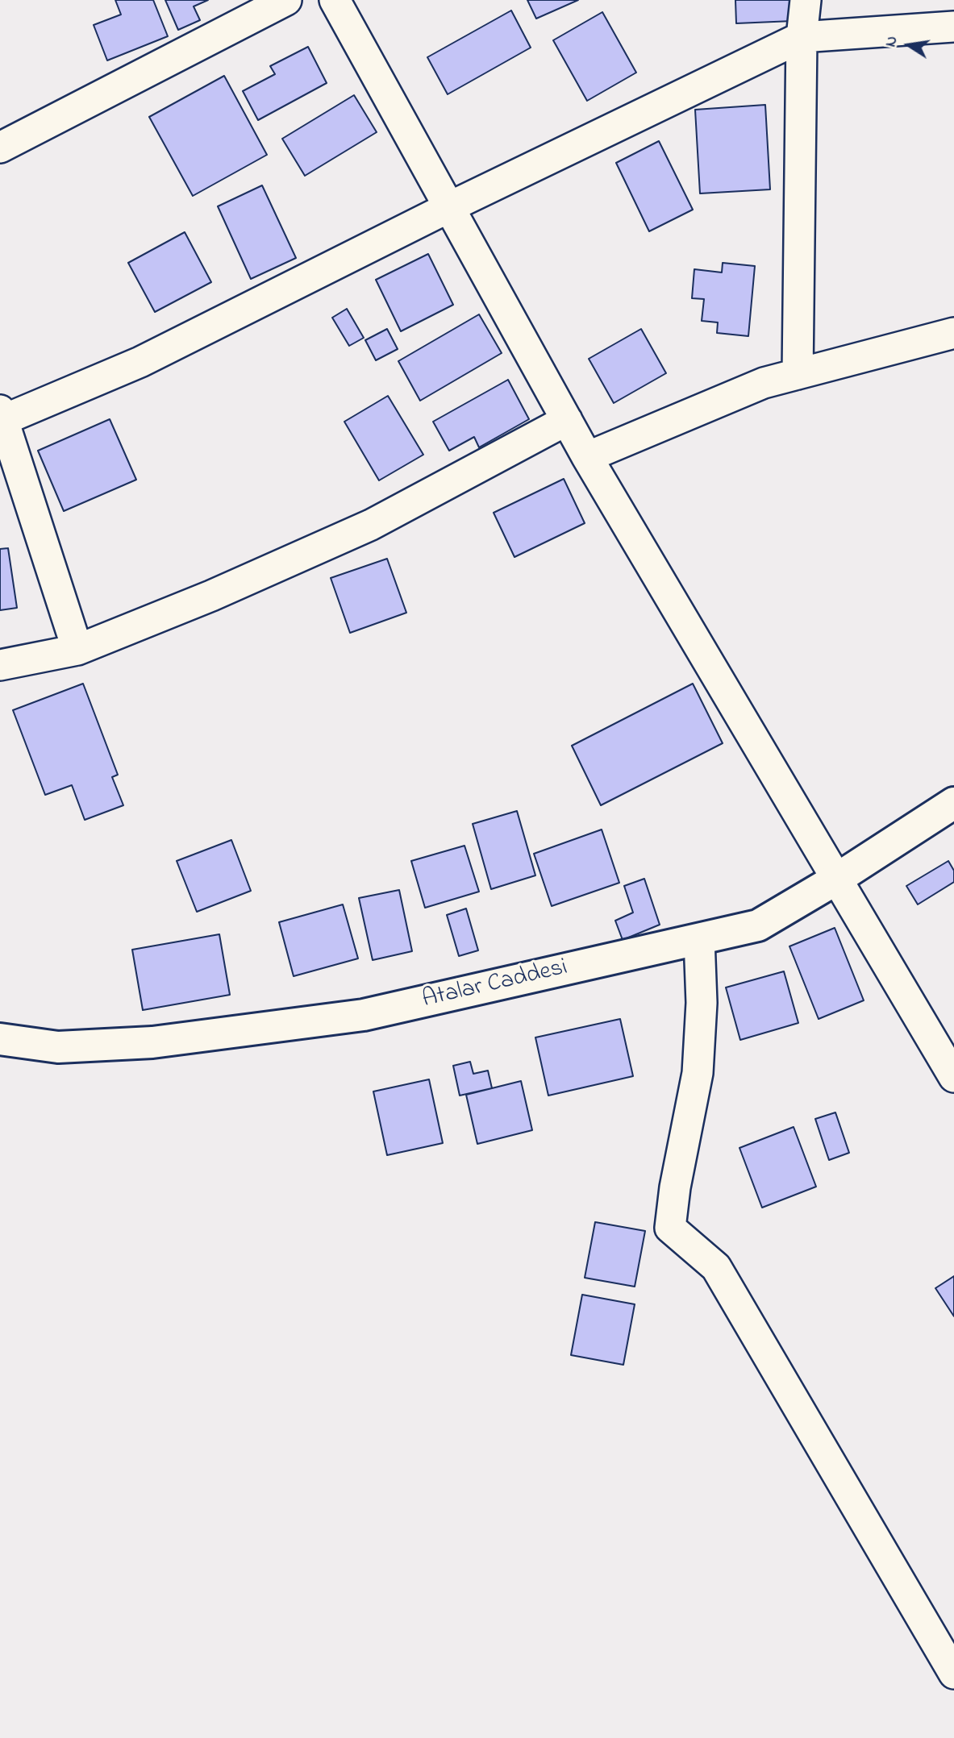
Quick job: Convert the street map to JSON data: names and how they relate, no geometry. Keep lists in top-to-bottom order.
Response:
{
  "streets": {
    "street": ["Atalar Caddesi"]
  },
  "north": "left"
}
